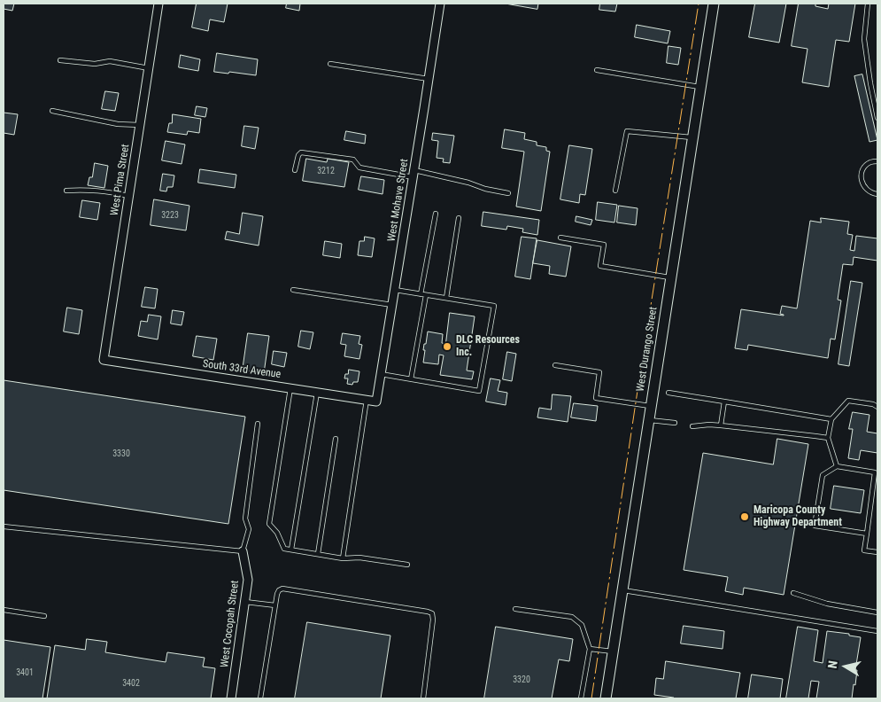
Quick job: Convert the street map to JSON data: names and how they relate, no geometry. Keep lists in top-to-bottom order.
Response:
{
  "streets": {
    "street": [
      "West Pima Street",
      "West Mohave Street",
      "West Durango Street",
      "South 33rd Avenue",
      "West Cocopah Street"
    ]
  },
  "crossings": [
    ["West Pima Street", "South 33rd Avenue"],
    ["West Mohave Street", "South 33rd Avenue"]
  ],
  "places": ["DLC Resources Inc.", "Maricopa County Highway Department"],
  "house_numbers": [
    "3212",
    "3223",
    "3330",
    "3401",
    "3320",
    "3402"
  ],
  "north": "left"
}
